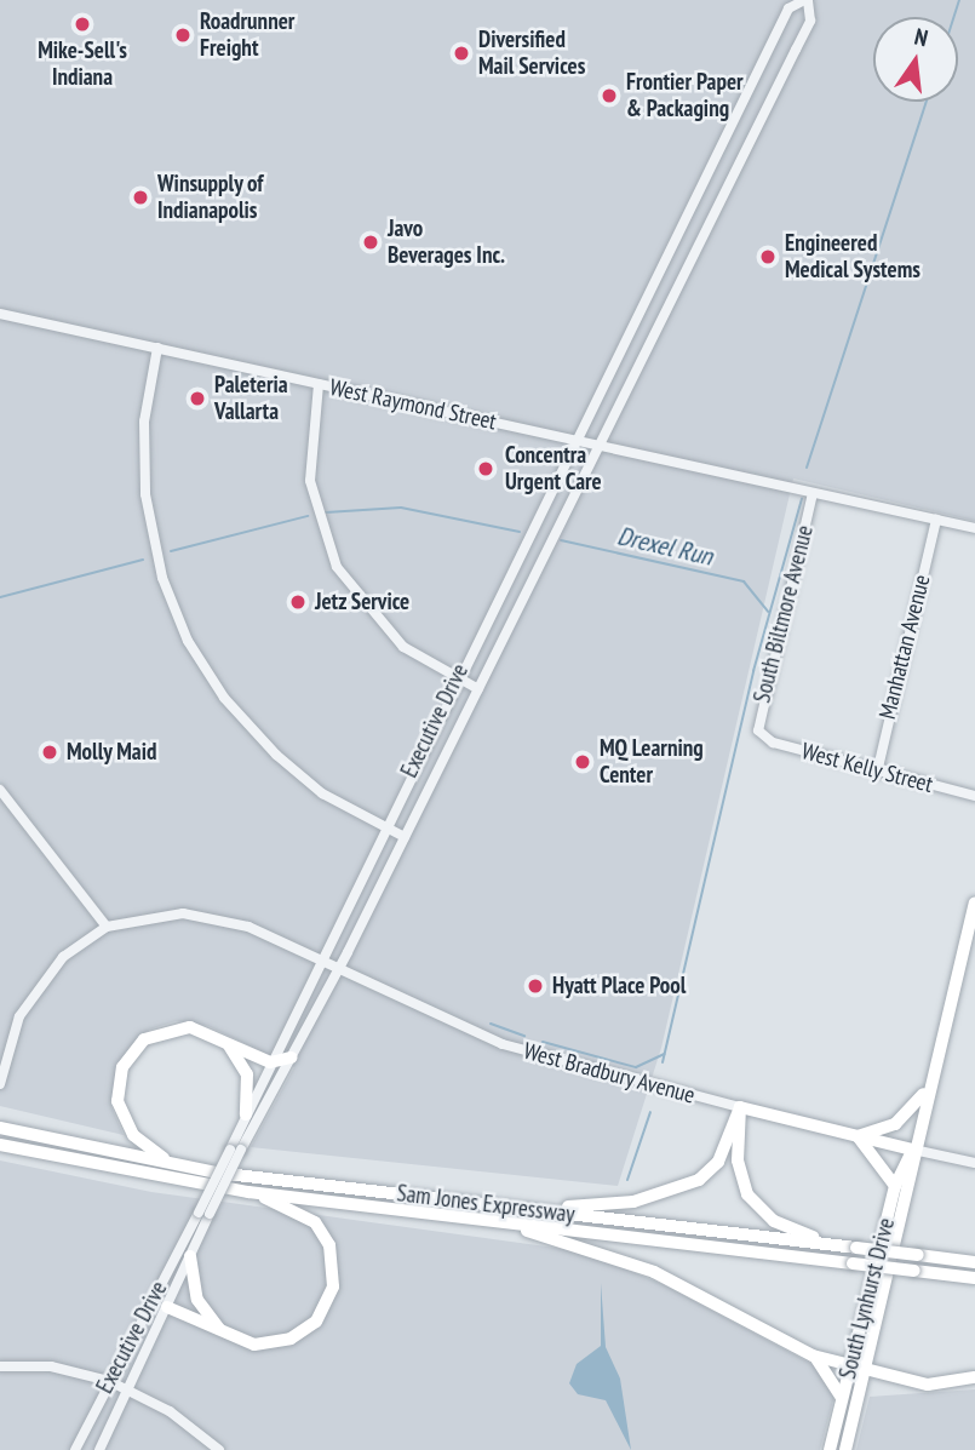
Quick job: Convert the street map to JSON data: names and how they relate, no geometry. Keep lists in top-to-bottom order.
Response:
{
  "streets": {
    "highway": ["Sam Jones Expressway"],
    "main road": ["West Bradbury Avenue", "South Lynhurst Drive"],
    "street": [
      "West Raymond Street",
      "South Biltmore Avenue",
      "Manhattan Avenue",
      "Executive Drive",
      "West Kelly Street"
    ]
  },
  "crossings": [
    ["West Raymond Street", "South Biltmore Avenue"],
    ["West Raymond Street", "Manhattan Avenue"],
    ["West Raymond Street", "Executive Drive"],
    ["South Biltmore Avenue", "West Kelly Street"],
    ["Manhattan Avenue", "West Kelly Street"],
    ["Executive Drive", "West Bradbury Avenue"],
    ["West Bradbury Avenue", "South Lynhurst Drive"]
  ],
  "water": ["Drexel Run"],
  "places": [
    "Mike-Sell's Indiana",
    "Roadrunner Freight",
    "Diversified Mail Services",
    "Frontier Paper & Packaging",
    "Winsupply of Indianapolis",
    "Javo Beverages Inc.",
    "Engineered Medical Systems",
    "Paleteria Vallarta",
    "Concentra Urgent Care",
    "Jetz Service",
    "Molly Maid",
    "MQ Learning Center",
    "Hyatt Place Pool"
  ],
  "north": "top"
}
